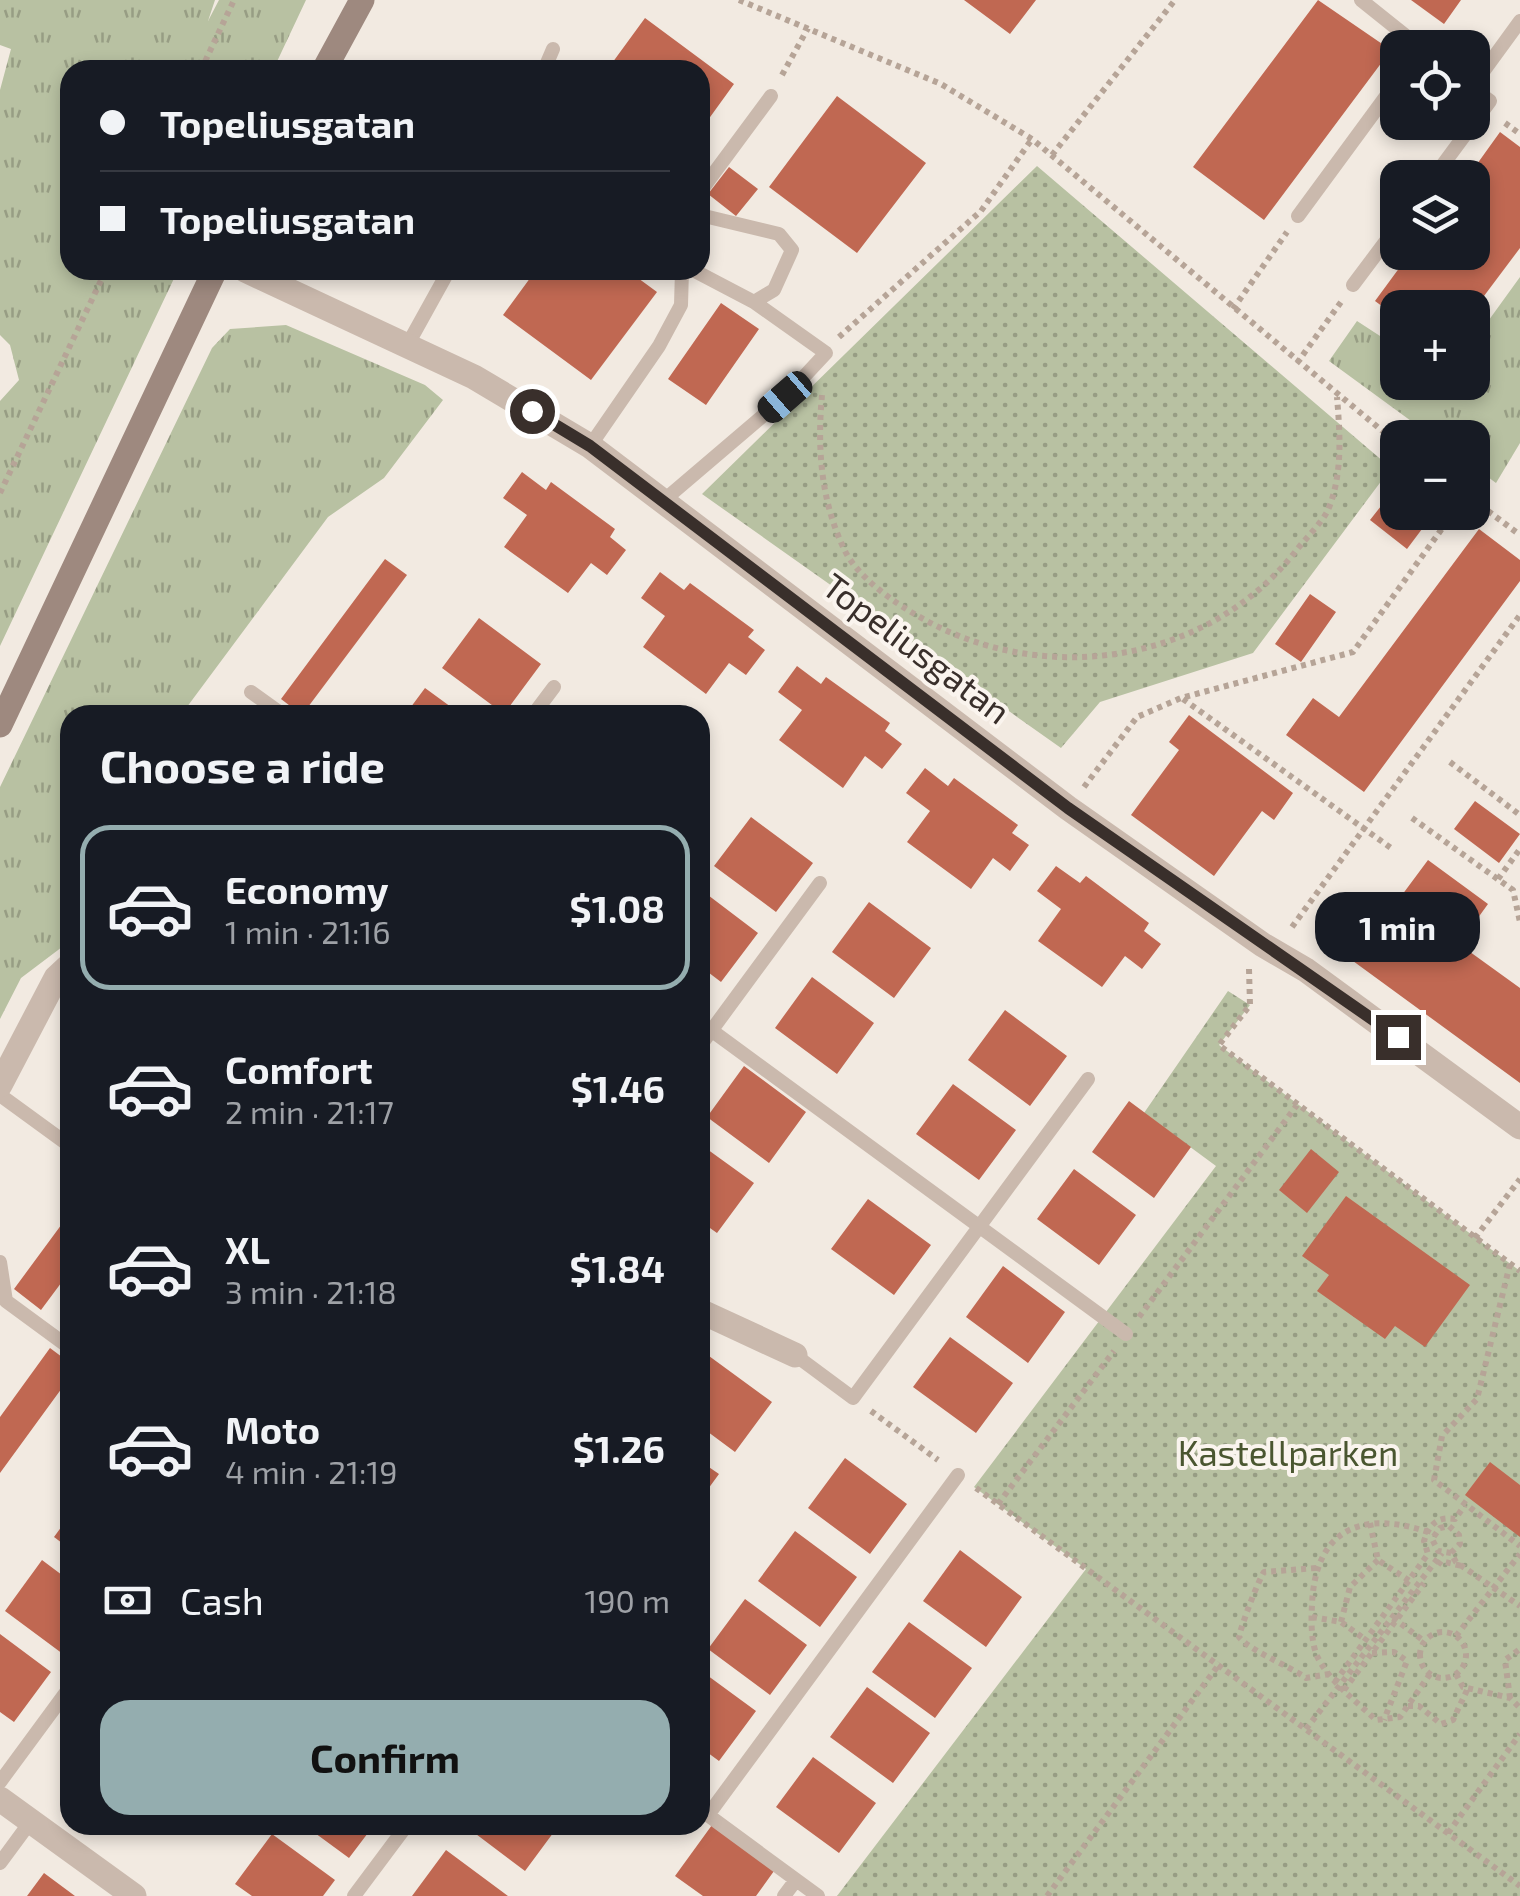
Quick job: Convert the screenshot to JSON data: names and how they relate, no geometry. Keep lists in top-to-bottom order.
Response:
{
  "streets": {
    "street": ["Topeliusgatan"]
  },
  "parks": ["Kastellparken"],
  "page": {
    "map_buttons": ["+", "−"],
    "banner": ["Topeliusgatan", "Topeliusgatan"],
    "heading": "Choose a ride",
    "list": [
      {
        "name": "Economy",
        "note": "1 min · 21:16",
        "value": "$1.08"
      },
      {
        "name": "Comfort",
        "note": "2 min · 21:17",
        "value": "$1.46"
      },
      {
        "name": "XL",
        "note": "3 min · 21:18",
        "value": "$1.84"
      },
      {
        "name": "Moto",
        "note": "4 min · 21:19",
        "value": "$1.26"
      }
    ],
    "bubble": "1 min",
    "pay": ["Cash", "190 m"],
    "buttons": "Confirm"
  }
}
